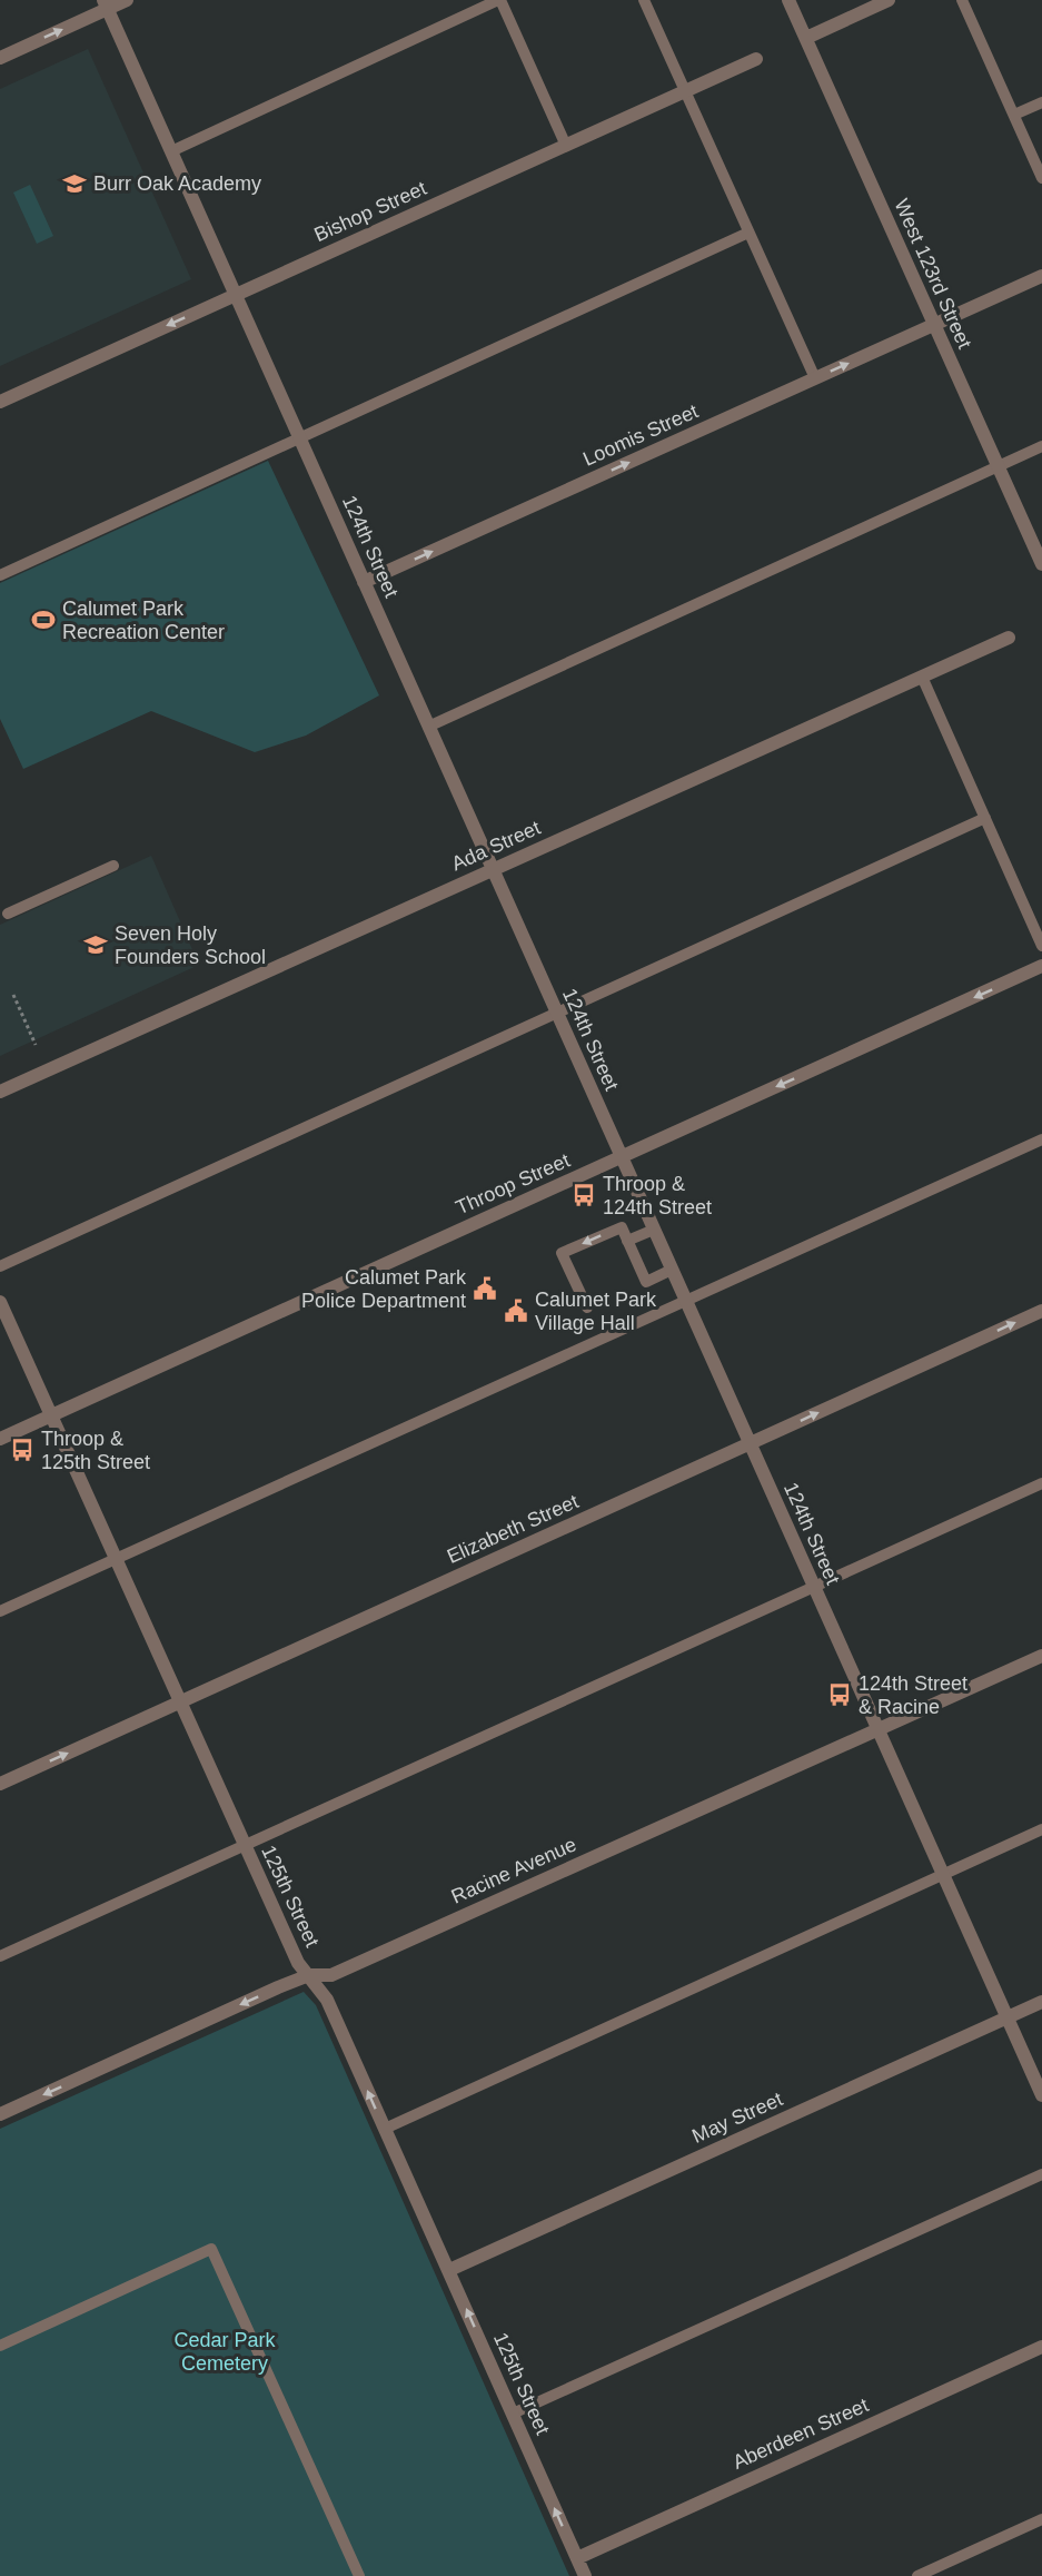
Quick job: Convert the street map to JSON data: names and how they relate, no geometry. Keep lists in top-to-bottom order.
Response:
{
  "streets": {
    "street": [
      "Bishop Street",
      "West 123rd Street",
      "Loomis Street",
      "124th Street",
      "Ada Street",
      "Throop Street",
      "Elizabeth Street",
      "Racine Avenue",
      "125th Street",
      "May Street",
      "Aberdeen Street"
    ]
  },
  "crossings": [
    ["Bishop Street", "124th Street"],
    ["West 123rd Street", "Loomis Street"],
    ["Loomis Street", "124th Street"],
    ["124th Street", "Ada Street"],
    ["124th Street", "Throop Street"],
    ["124th Street", "Elizabeth Street"],
    ["124th Street", "Racine Avenue"],
    ["124th Street", "May Street"],
    ["Throop Street", "125th Street"],
    ["Elizabeth Street", "125th Street"],
    ["Racine Avenue", "125th Street"],
    ["125th Street", "May Street"],
    ["125th Street", "Aberdeen Street"]
  ],
  "one_way": ["Loomis Street", "Throop Street", "Elizabeth Street"],
  "parks": ["Cedar Park Cemetery"],
  "places": {
    "school or university": ["Burr Oak Academy", "Seven Holy Founders School"],
    "sports": ["Calumet Park Recreation Center"],
    "bus stop": ["Throop & 124th Street", "Throop & 125th Street", "124th Street & Racine"],
    "public building": ["Calumet Park Police Department", "Calumet Park Village Hall"]
  }
}
